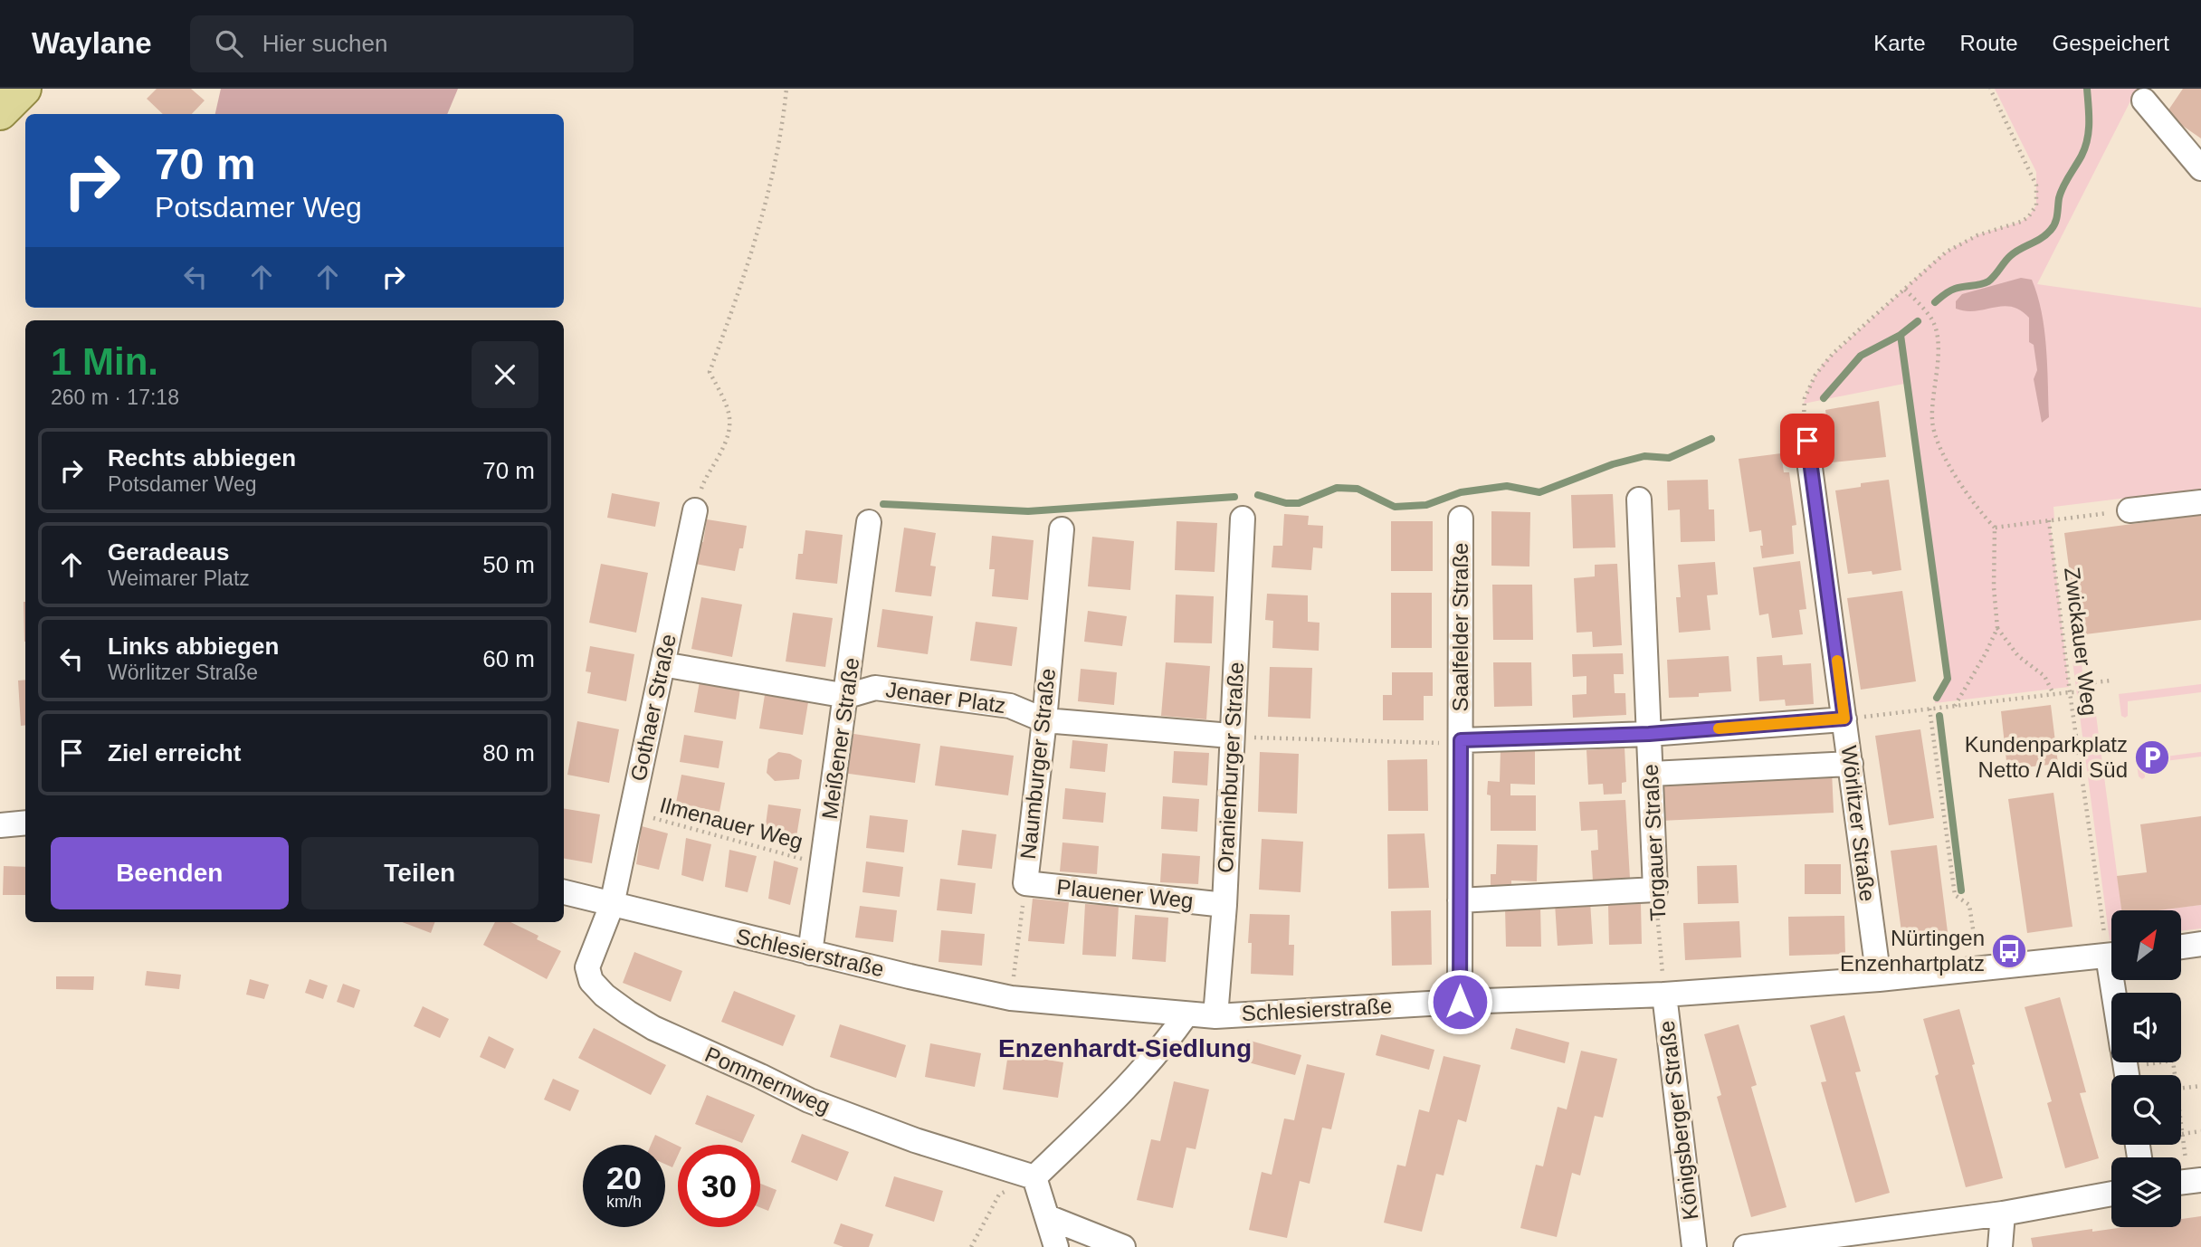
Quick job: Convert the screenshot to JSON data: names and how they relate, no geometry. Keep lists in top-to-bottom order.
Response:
{
  "streets": {
    "street": [
      "Saalfelder Straße",
      "Jenaer Platz",
      "Gothaer Straße",
      "Meißener Straße",
      "Naumburger Straße",
      "Oranienburger Straße",
      "Wörlitzer Straße",
      "Torgauer Straße",
      "Plauener Weg",
      "Schlesierstraße",
      "Pommernweg",
      "Königsberger Straße"
    ],
    "path": ["Zwickauer Weg", "Ilmenauer Weg"]
  },
  "crossings": [
    ["Saalfelder Straße", "Schlesierstraße"],
    ["Jenaer Platz", "Meißener Straße"],
    ["Jenaer Platz", "Naumburger Straße"],
    ["Jenaer Platz", "Oranienburger Straße"],
    ["Gothaer Straße", "Ilmenauer Weg"],
    ["Gothaer Straße", "Schlesierstraße"],
    ["Gothaer Straße", "Pommernweg"],
    ["Meißener Straße", "Ilmenauer Weg"],
    ["Meißener Straße", "Schlesierstraße"],
    ["Naumburger Straße", "Plauener Weg"],
    ["Naumburger Straße", "Schlesierstraße"],
    ["Oranienburger Straße", "Plauener Weg"],
    ["Oranienburger Straße", "Schlesierstraße"],
    ["Wörlitzer Straße", "Schlesierstraße"],
    ["Torgauer Straße", "Schlesierstraße"],
    ["Torgauer Straße", "Königsberger Straße"],
    ["Schlesierstraße", "Pommernweg"],
    ["Schlesierstraße", "Königsberger Straße"]
  ],
  "districts": ["Enzenhardt-Siedlung"],
  "places": {
    "parking": ["Kundenparkplatz Netto / Aldi Süd"],
    "bus stop": ["Nürtingen Enzenhartplatz"]
  },
  "north": "top right",
  "page": {
    "header": "Waylane",
    "search": "Hier suchen",
    "nav": ["Karte", "Route", "Gespeichert"],
    "turn": ["70 m", "Potsdamer Weg"],
    "heading": ["1 Min.", "260 m · 17:18"],
    "list": [
      {
        "name": "Rechts abbiegen",
        "note": "Potsdamer Weg",
        "value": "70 m"
      },
      {
        "name": "Geradeaus",
        "note": "Weimarer Platz",
        "value": "50 m"
      },
      {
        "name": "Links abbiegen",
        "note": "Wörlitzer Straße",
        "value": "60 m"
      },
      {
        "name": "Ziel erreicht",
        "value": "80 m"
      }
    ],
    "buttons": ["Beenden", "Teilen"],
    "speed": "20 km/h",
    "limit": "30"
  }
}
